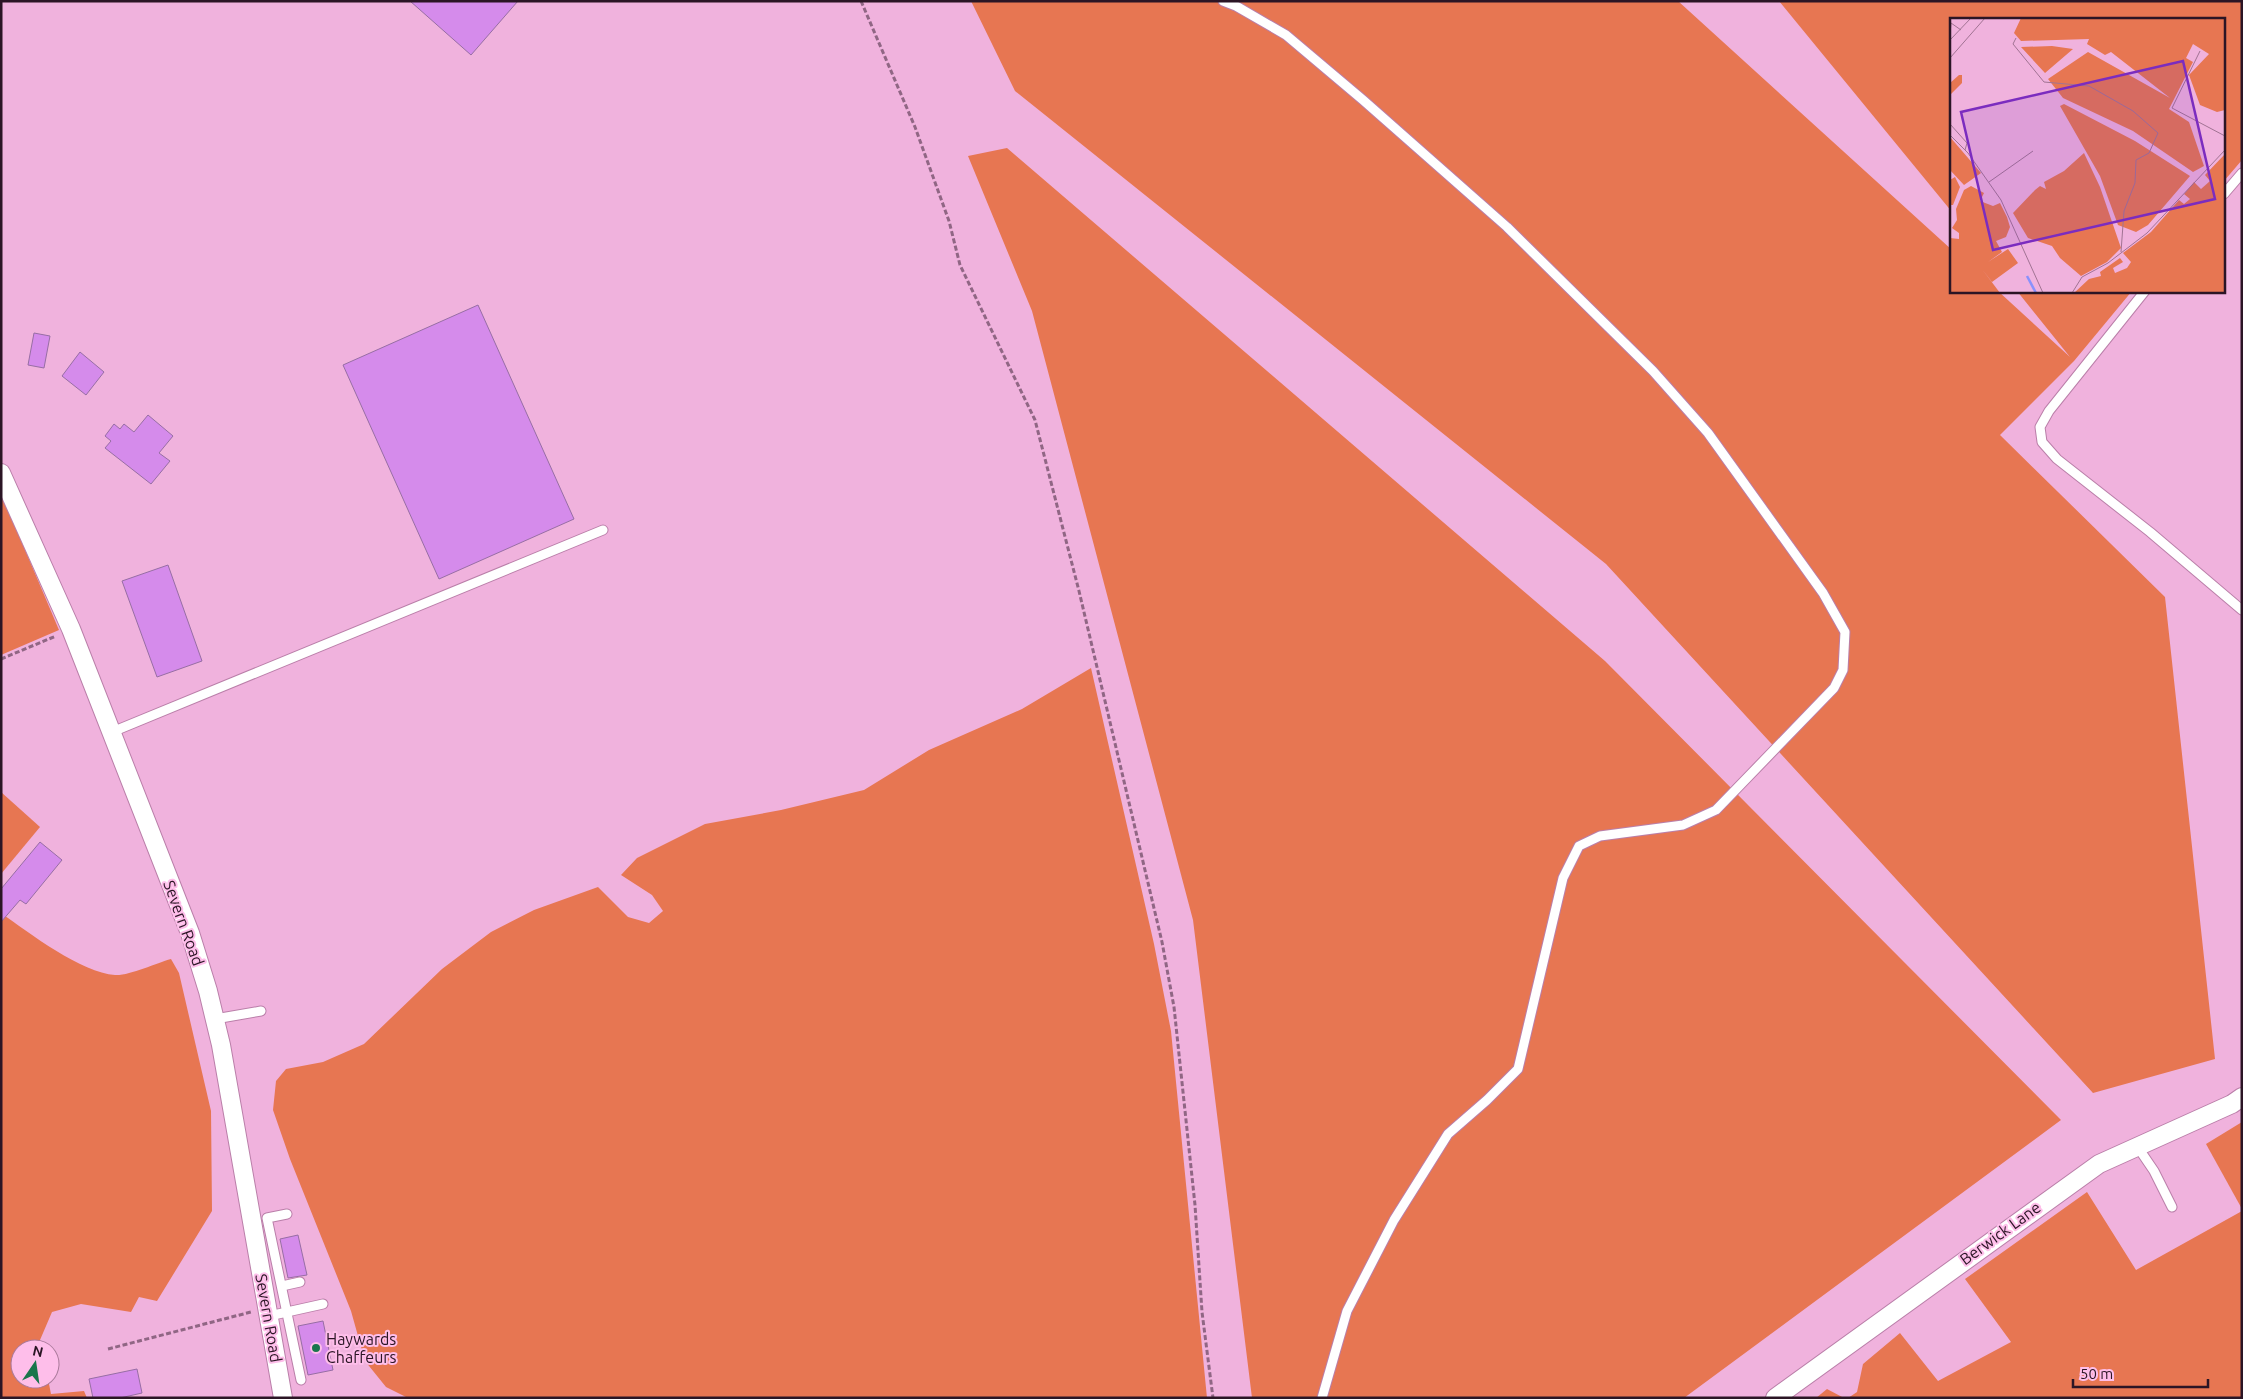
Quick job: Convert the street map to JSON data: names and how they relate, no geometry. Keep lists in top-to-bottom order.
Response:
{
  "streets": {
    "street": ["Severn Road", "Berwick Lane"]
  },
  "places": ["Haywards Chaffeurs"],
  "scale_bar": "50 m",
  "north": "top"
}
